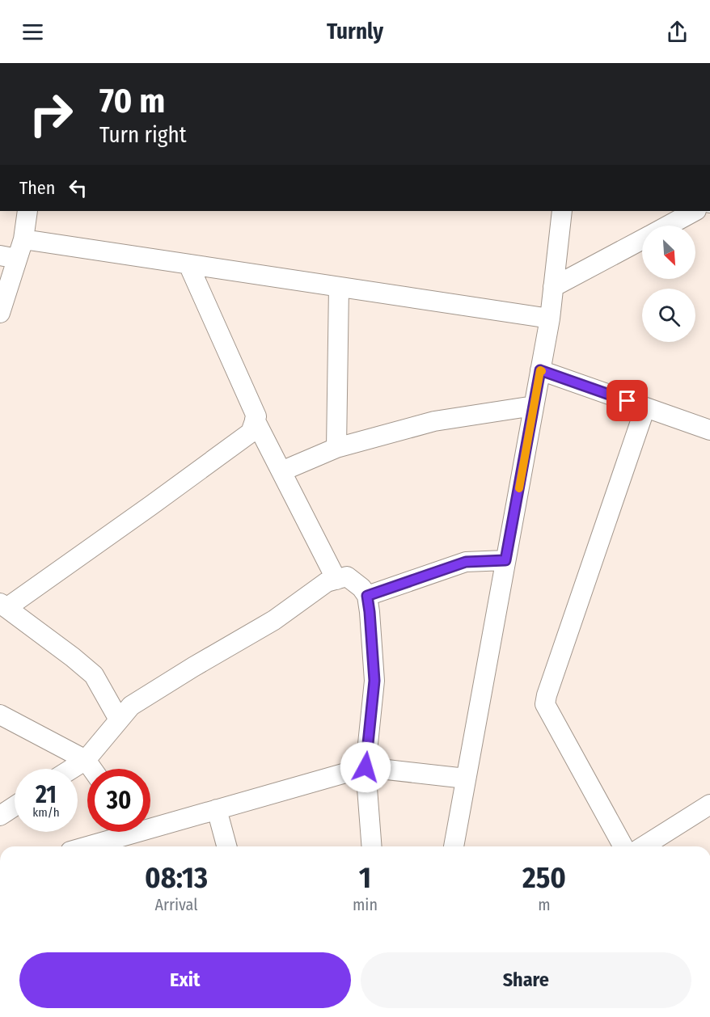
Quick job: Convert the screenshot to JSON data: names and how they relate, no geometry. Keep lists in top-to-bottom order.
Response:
{
  "north": "bottom right",
  "page": {
    "header": "Turnly",
    "turn": ["70 m", "Turn right"],
    "then": "Then",
    "speed": "21 km/h",
    "limit": "30",
    "eta": [
      "08:13",
      "Arrival",
      "1",
      "min",
      "250",
      "m"
    ],
    "buttons": ["Exit", "Share"]
  }
}
